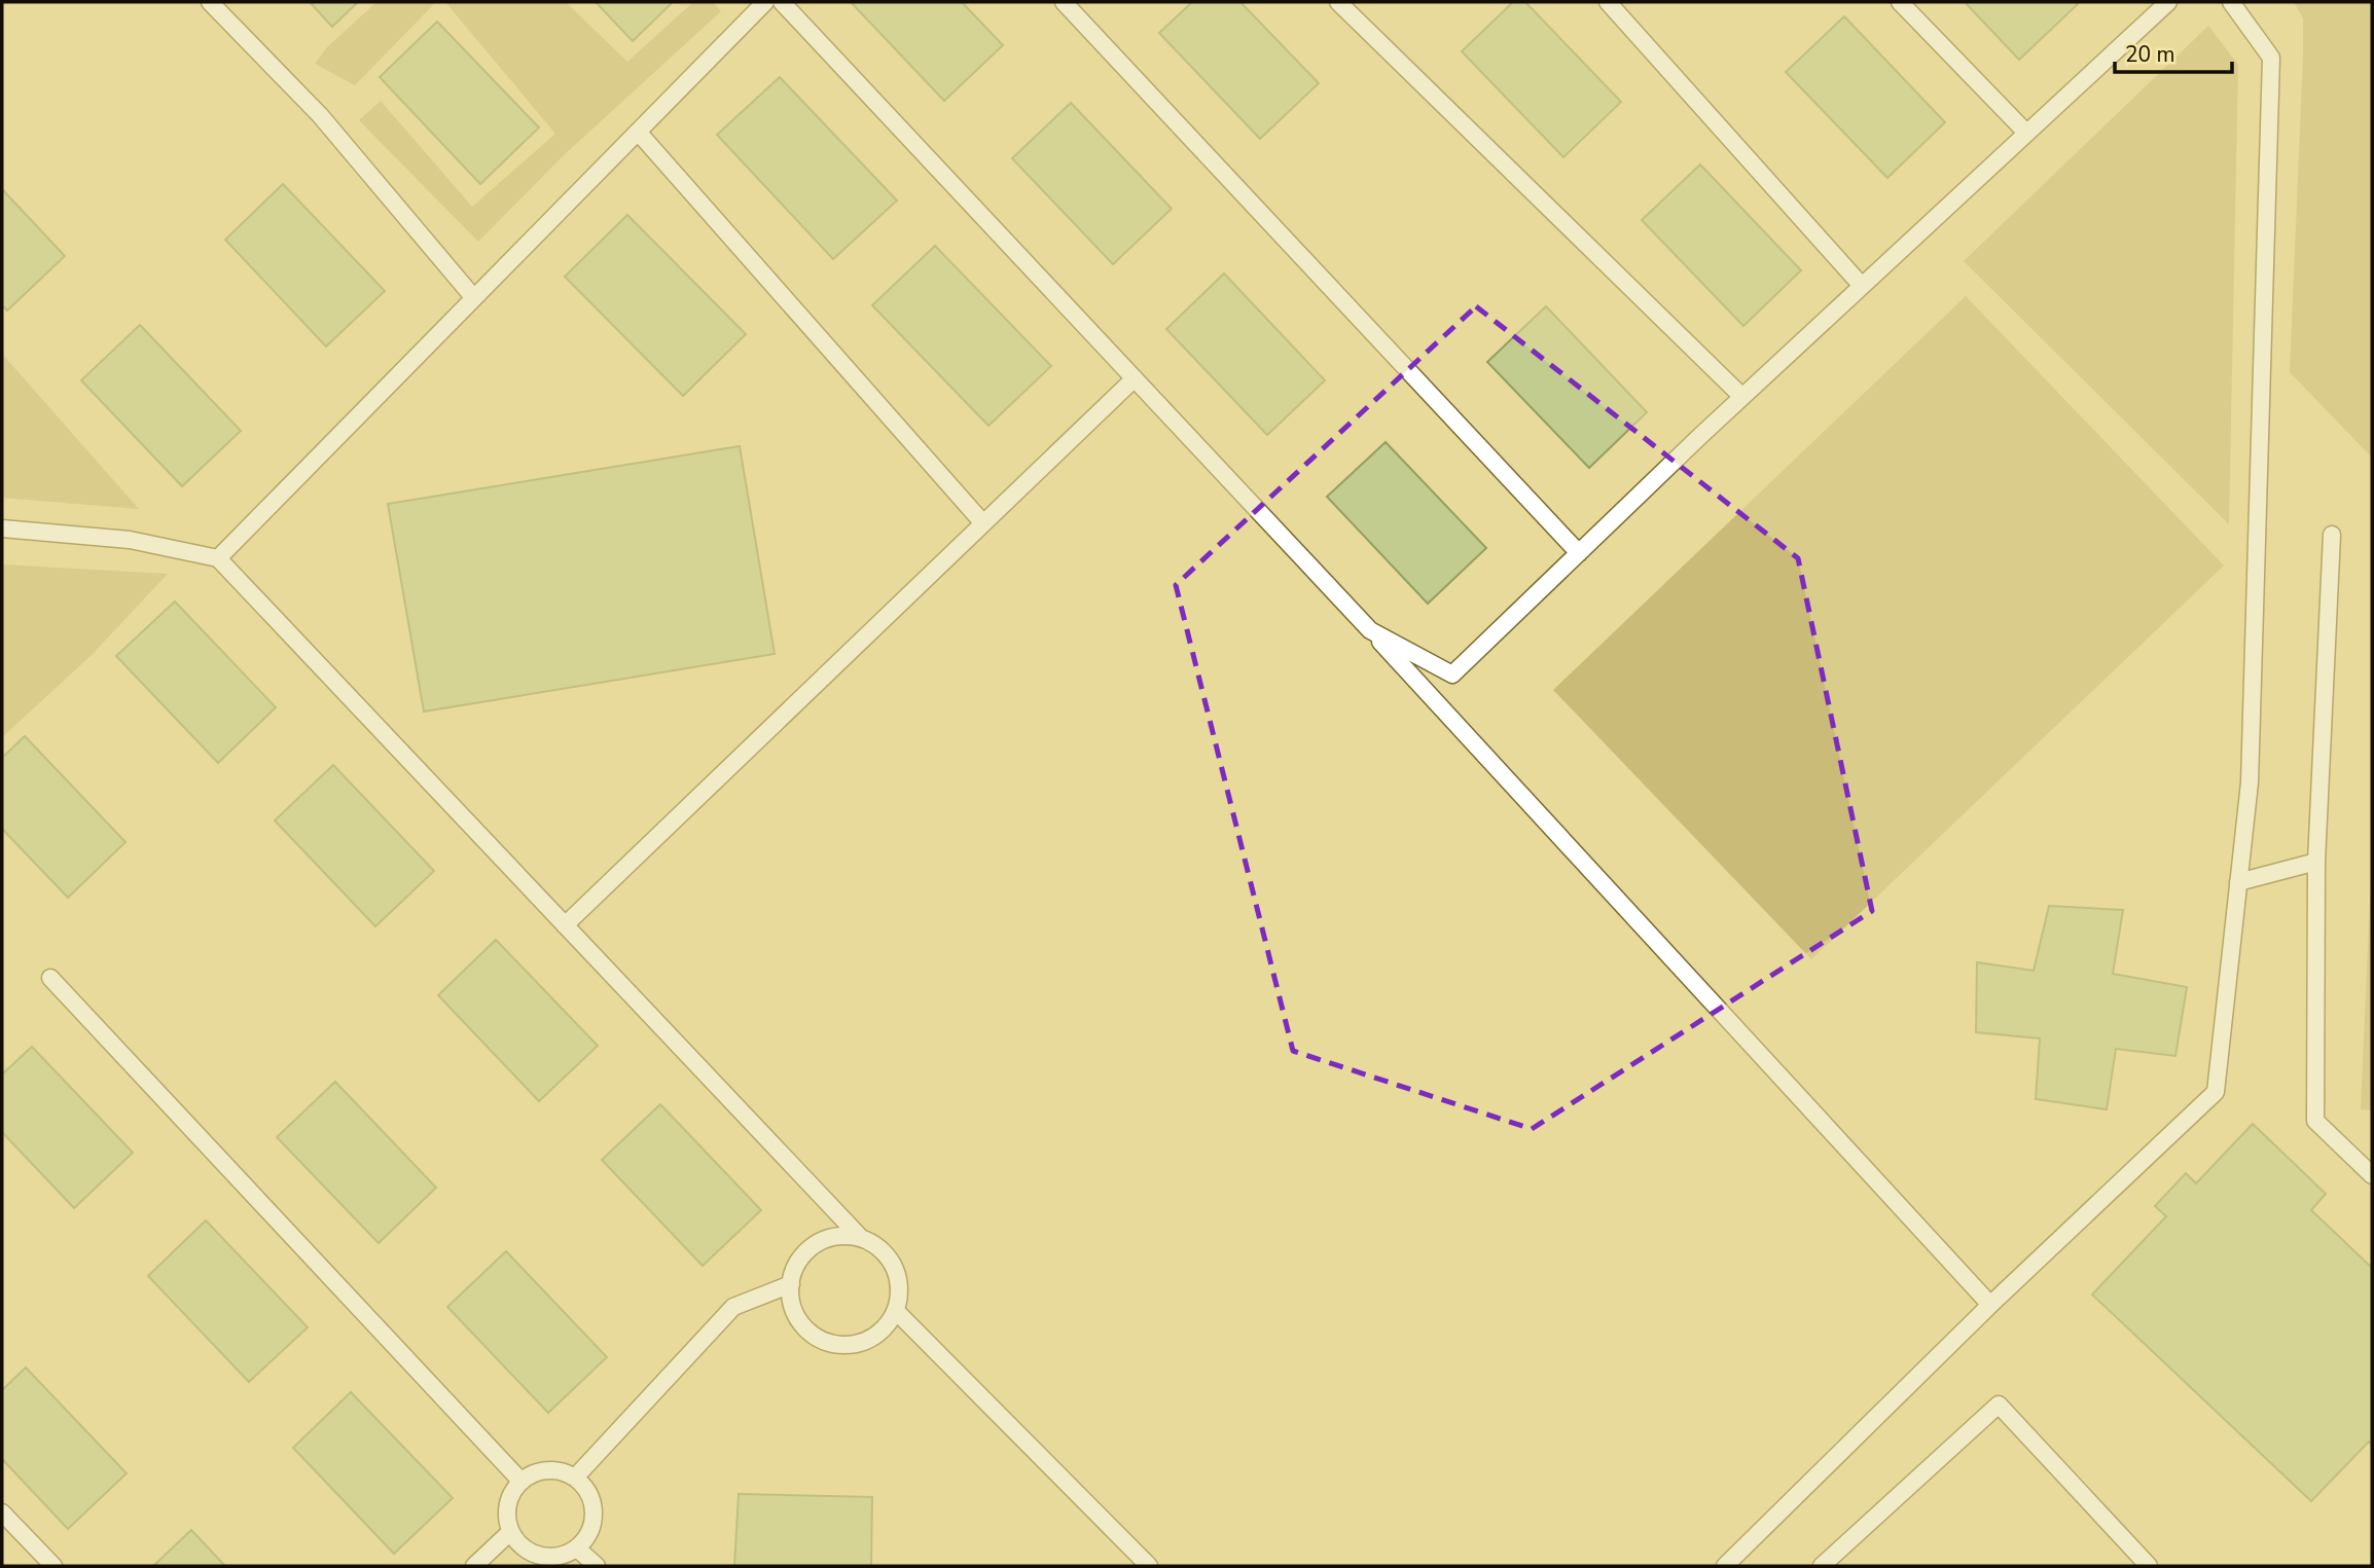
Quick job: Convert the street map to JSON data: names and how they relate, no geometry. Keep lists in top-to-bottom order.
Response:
{
  "scale_bar": "20 m"
}
